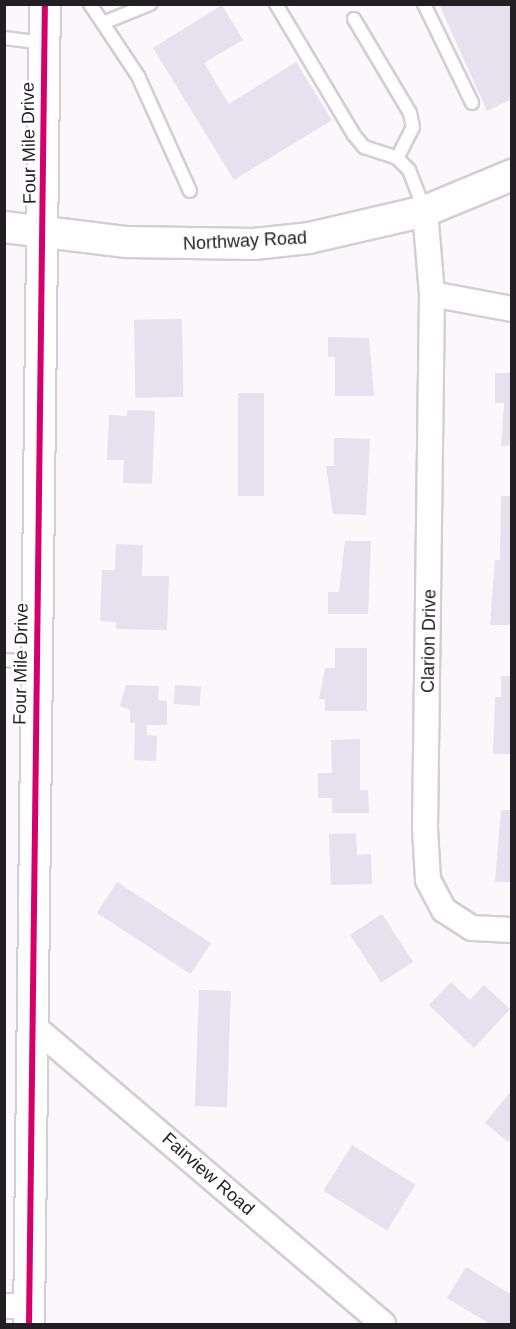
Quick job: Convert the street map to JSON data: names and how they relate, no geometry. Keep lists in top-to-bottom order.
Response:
{
  "streets": {
    "street": [
      "Four Mile Drive",
      "Northway Road",
      "Clarion Drive",
      "Fairview Road"
    ]
  },
  "crossings": [
    ["Four Mile Drive", "Northway Road"],
    ["Four Mile Drive", "Fairview Road"],
    ["Northway Road", "Clarion Drive"]
  ]
}
